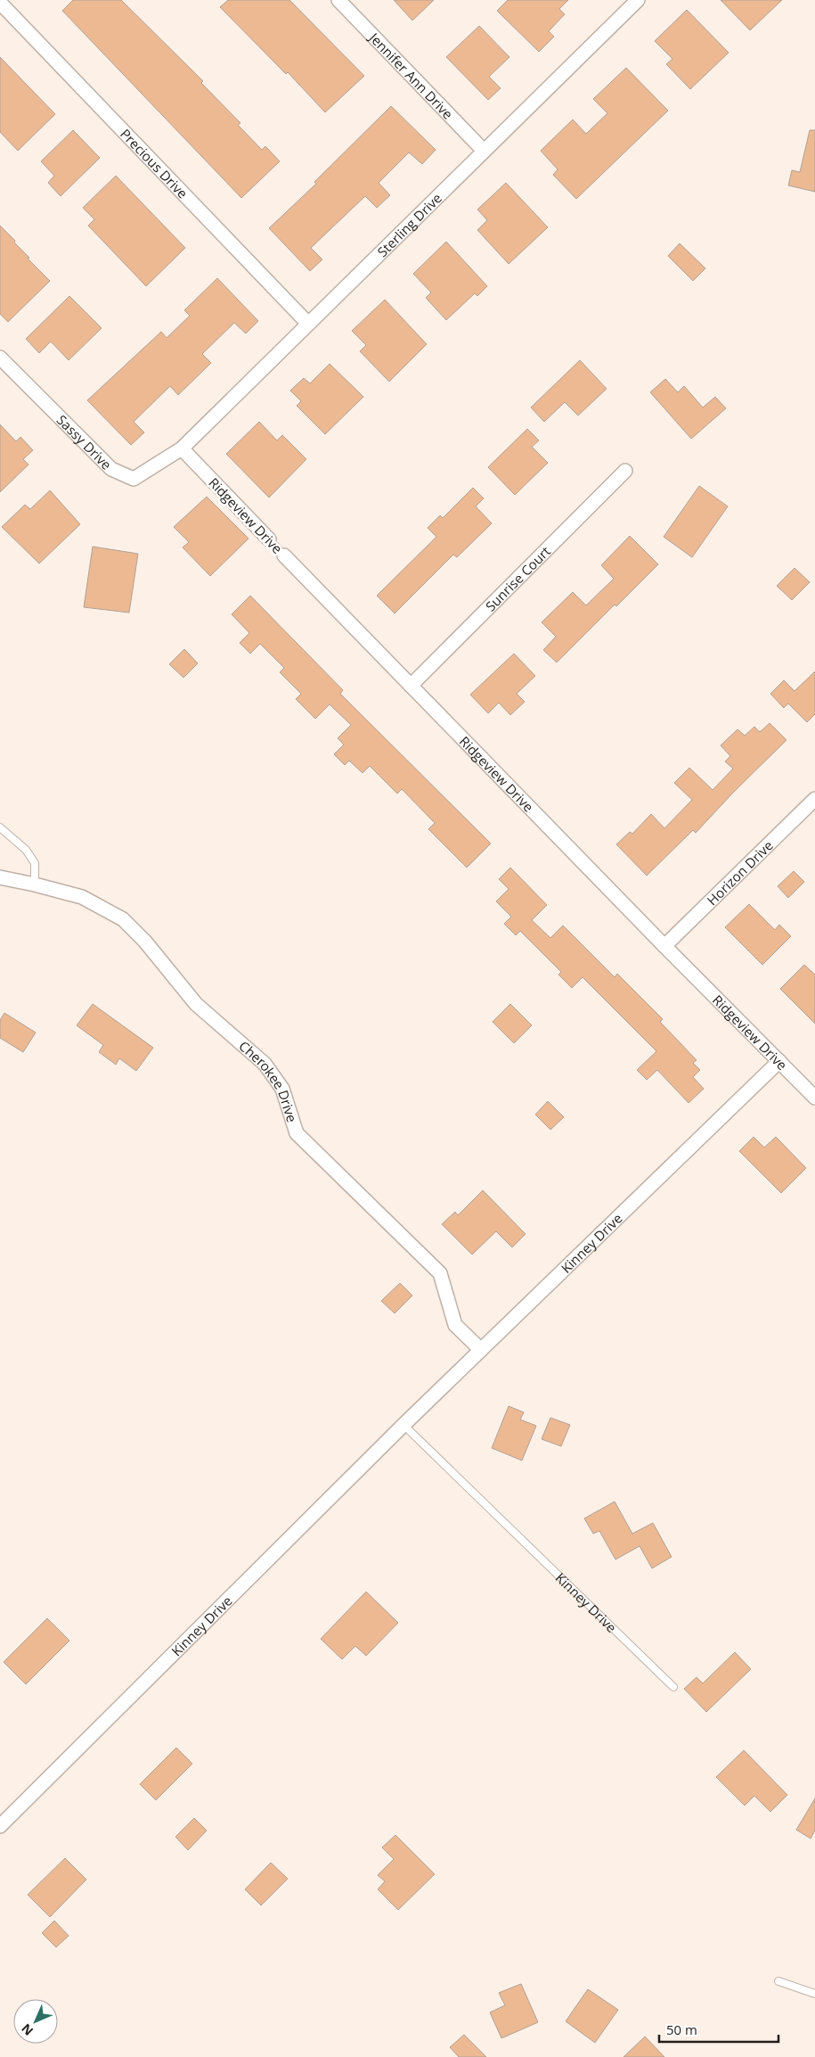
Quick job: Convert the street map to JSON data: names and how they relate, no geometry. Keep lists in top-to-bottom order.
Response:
{
  "streets": {
    "street": [
      "Jennifer Ann Drive",
      "Precious Drive",
      "Sterling Drive",
      "Sassy Drive",
      "Ridgeview Drive",
      "Sunrise Court",
      "Horizon Drive",
      "Cherokee Drive",
      "Kinney Drive"
    ]
  },
  "crossings": [
    ["Jennifer Ann Drive", "Sterling Drive"],
    ["Precious Drive", "Sterling Drive"],
    ["Sterling Drive", "Sassy Drive"],
    ["Sterling Drive", "Ridgeview Drive"],
    ["Sassy Drive", "Ridgeview Drive"],
    ["Ridgeview Drive", "Sunrise Court"],
    ["Ridgeview Drive", "Horizon Drive"],
    ["Ridgeview Drive", "Kinney Drive"],
    ["Cherokee Drive", "Kinney Drive"]
  ],
  "scale_bar": "50 m",
  "north": "bottom left"
}
